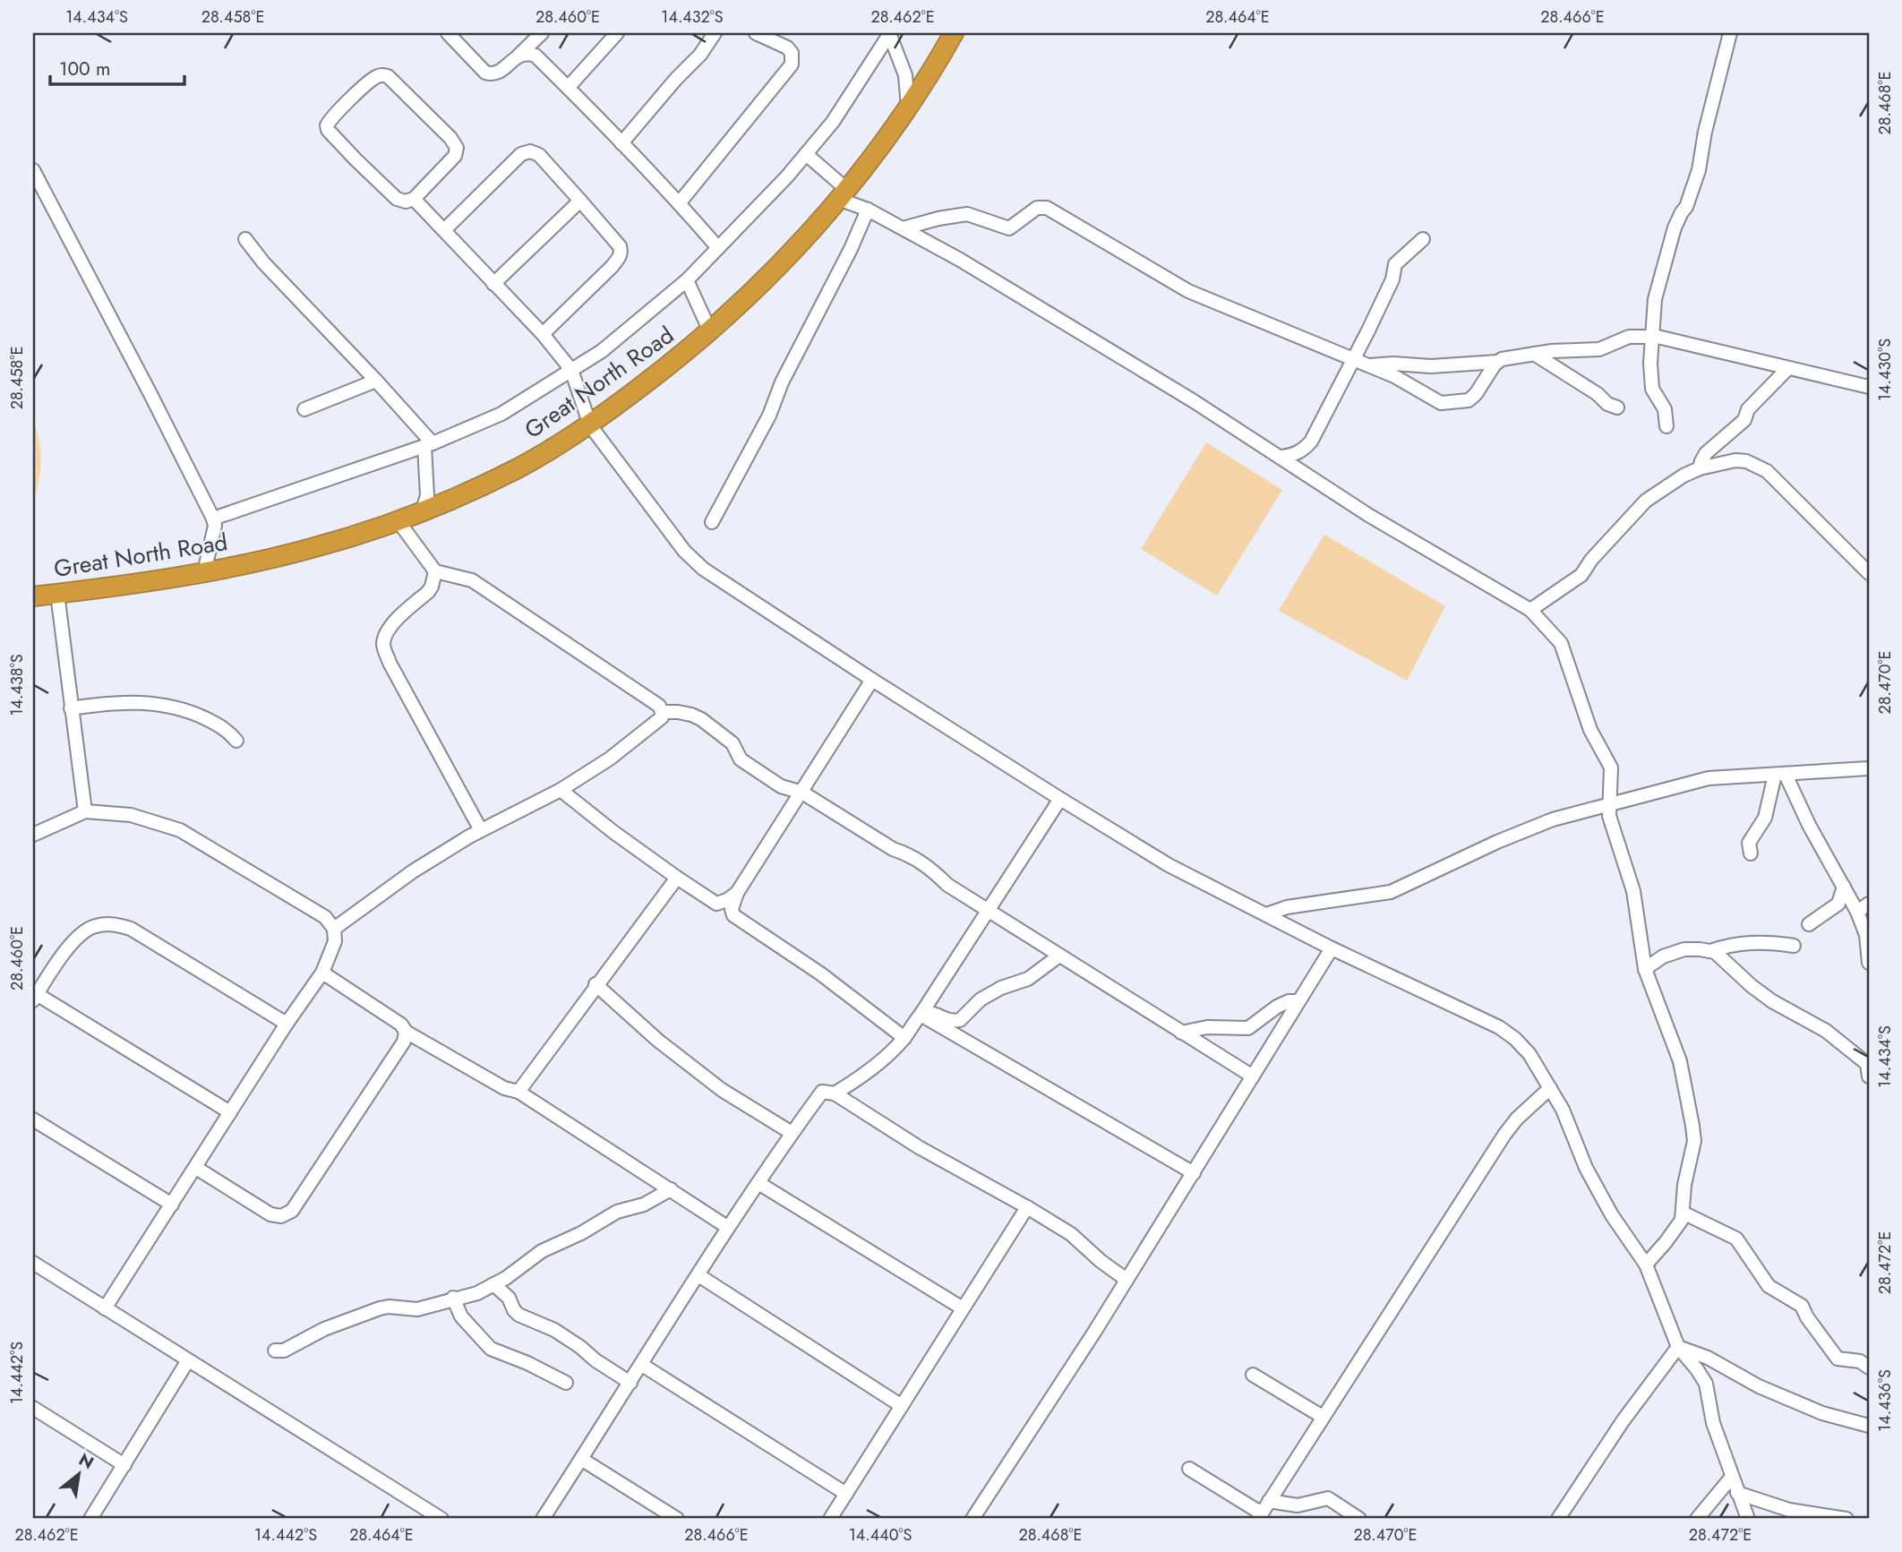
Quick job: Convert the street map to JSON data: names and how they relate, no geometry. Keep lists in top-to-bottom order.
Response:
{
  "streets": {
    "highway": ["Great North Road"]
  },
  "scale_bar": "100 m",
  "north": "top right",
  "coordinates": [
    "14.434°S",
    "28.458°E",
    "28.460°E",
    "14.432°S",
    "28.462°E",
    "28.464°E",
    "28.466°E",
    "28.468°E",
    "14.430°S",
    "28.470°E",
    "14.438°S",
    "28.472°E",
    "14.442°S",
    "14.436°S",
    "14.440°S"
  ]
}
